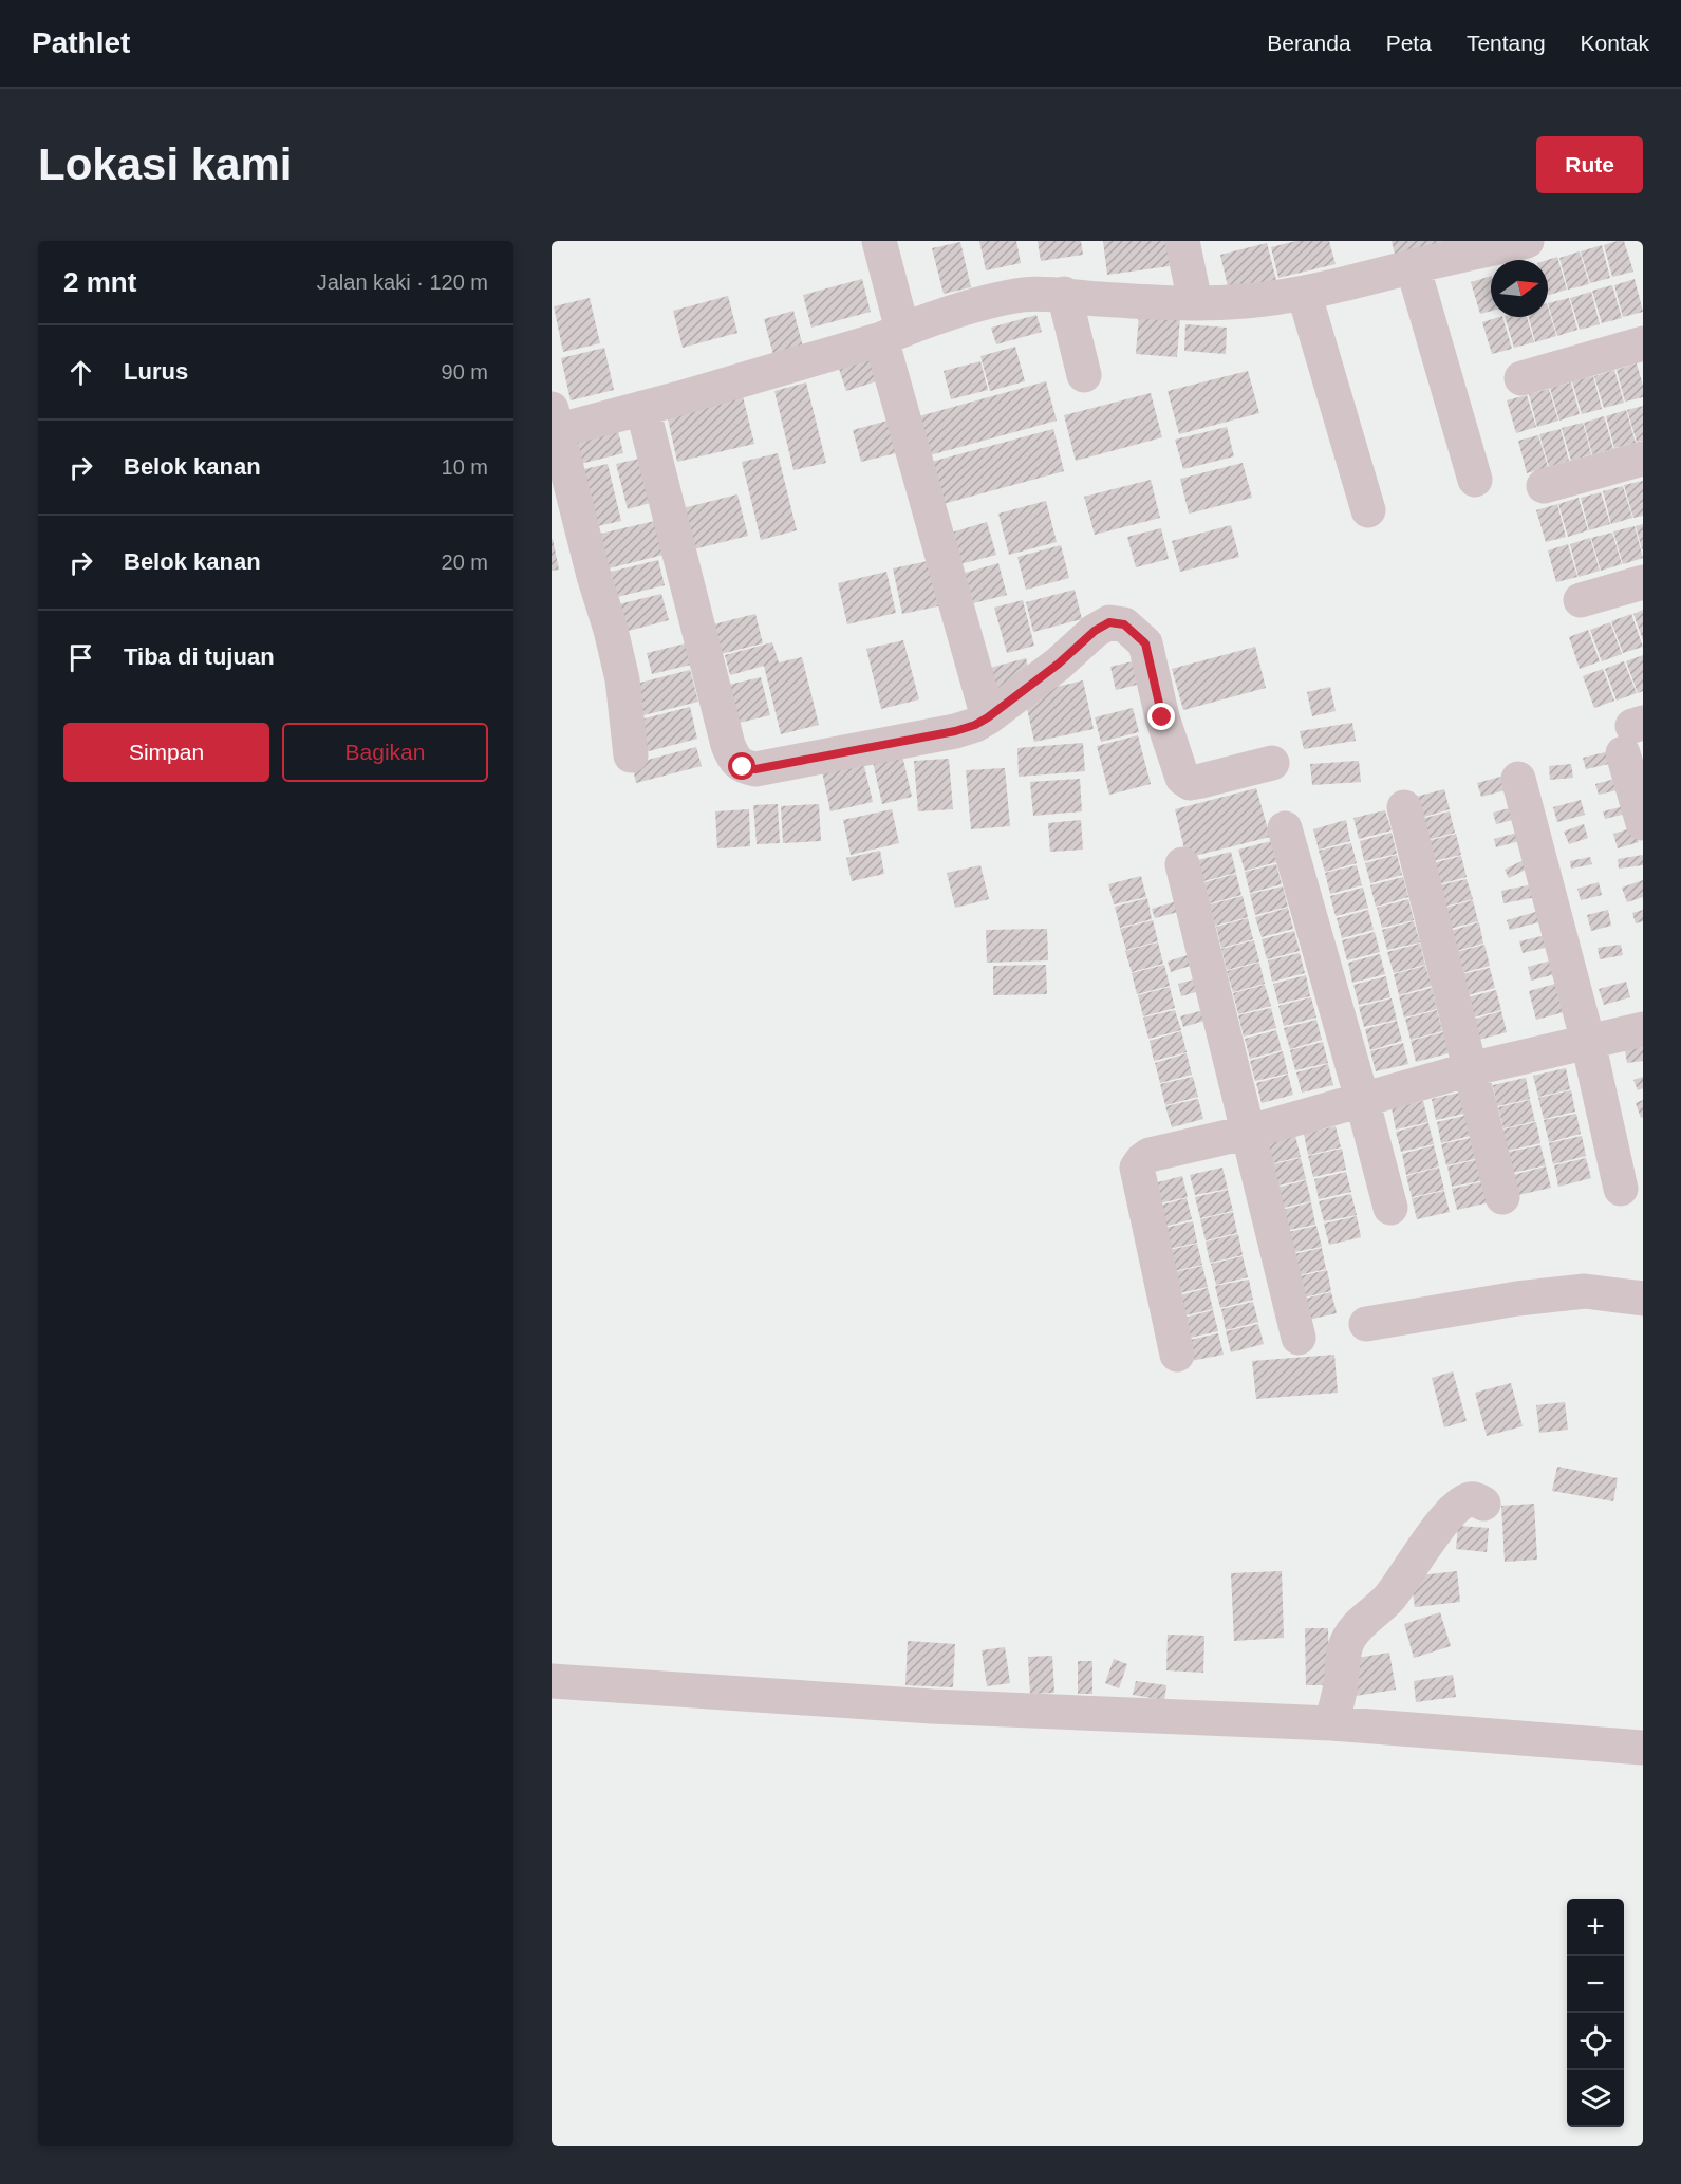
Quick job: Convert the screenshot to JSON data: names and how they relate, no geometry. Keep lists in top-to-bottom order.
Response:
{
  "north": "right",
  "page": {
    "header": "Pathlet",
    "nav": [
      "Beranda",
      "Peta",
      "Tentang",
      "Kontak"
    ],
    "buttons": [
      "Rute",
      ["Simpan", "Bagikan"]
    ],
    "title": "Lokasi kami",
    "heading": ["2 mnt", "Jalan kaki · 120 m"],
    "list": [
      ["Lurus", "90 m"],
      ["Belok kanan", "10 m"],
      ["Belok kanan", "20 m"],
      "Tiba di tujuan"
    ],
    "map_buttons": ["+", "−"]
  }
}
